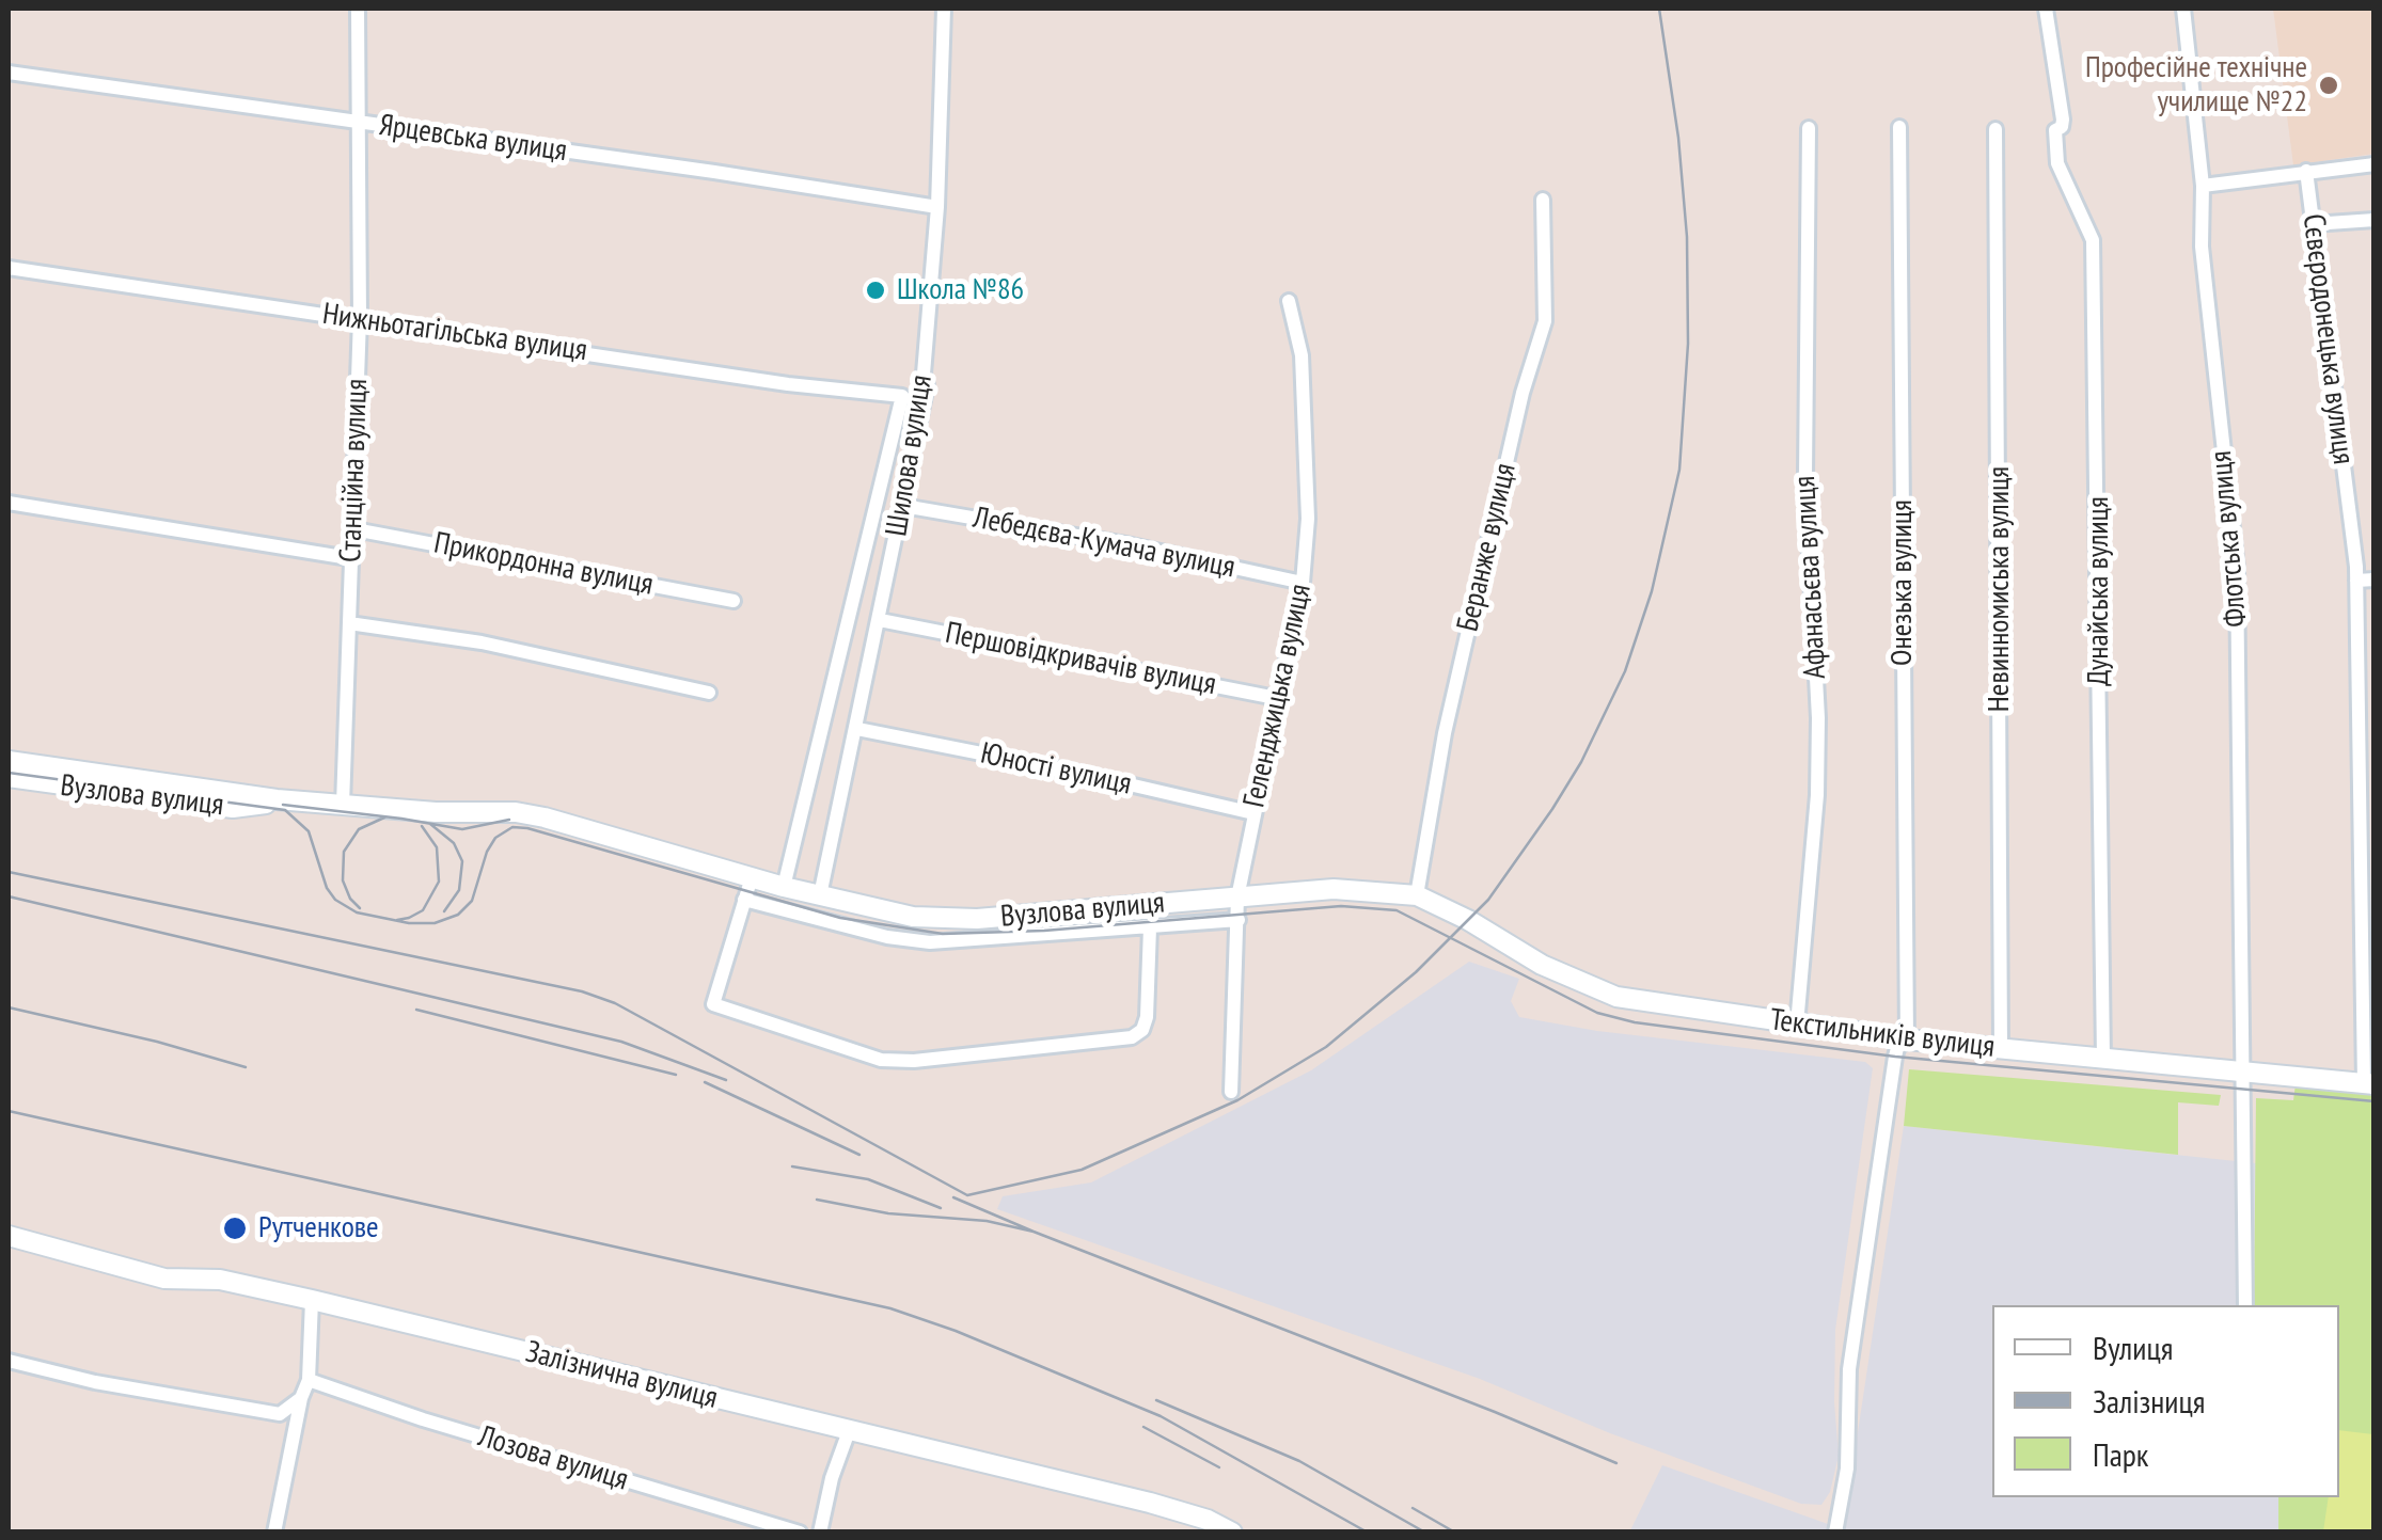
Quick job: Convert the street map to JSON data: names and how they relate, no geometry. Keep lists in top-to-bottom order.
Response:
{
  "streets": {
    "street": [
      "Ярцевська вулиця",
      "Нижньотагільська вулиця",
      "Сєвєродонецька вулиця",
      "Шилова вулиця",
      "Станційна вулиця",
      "Флотська вулиця",
      "Лебедєва-Кумача вулиця",
      "Беранже вулиця",
      "Прикордонна вулиця",
      "Афанасьєва вулиця",
      "Онезька вулиця",
      "Невинномиська вулиця",
      "Дунайська вулиця",
      "Першовідкривачів вулиця",
      "Геленджицька вулиця",
      "Юності вулиця",
      "Вузлова вулиця",
      "Текстильників вулиця",
      "Залізнична вулиця",
      "Лозова вулиця"
    ]
  },
  "crossings": [
    ["Ярцевська вулиця", "Шилова вулиця"],
    ["Ярцевська вулиця", "Станційна вулиця"],
    ["Нижньотагільська вулиця", "Шилова вулиця"],
    ["Нижньотагільська вулиця", "Станційна вулиця"],
    ["Сєвєродонецька вулиця", "Текстильників вулиця"],
    ["Шилова вулиця", "Лебедєва-Кумача вулиця"],
    ["Шилова вулиця", "Першовідкривачів вулиця"],
    ["Шилова вулиця", "Юності вулиця"],
    ["Шилова вулиця", "Вузлова вулиця"],
    ["Станційна вулиця", "Прикордонна вулиця"],
    ["Станційна вулиця", "Вузлова вулиця"],
    ["Флотська вулиця", "Текстильників вулиця"],
    ["Лебедєва-Кумача вулиця", "Геленджицька вулиця"],
    ["Беранже вулиця", "Вузлова вулиця"],
    ["Беранже вулиця", "Текстильників вулиця"],
    ["Афанасьєва вулиця", "Текстильників вулиця"],
    ["Онезька вулиця", "Текстильників вулиця"],
    ["Невинномиська вулиця", "Текстильників вулиця"],
    ["Дунайська вулиця", "Текстильників вулиця"],
    ["Першовідкривачів вулиця", "Геленджицька вулиця"],
    ["Геленджицька вулиця", "Юності вулиця"],
    ["Геленджицька вулиця", "Вузлова вулиця"],
    ["Вузлова вулиця", "Текстильників вулиця"]
  ],
  "places": ["Професійне технічне училище №22", "Школа №86", "Рутченкове"],
  "legend": ["Вулиця", "Залізниця", "Парк"]
}
